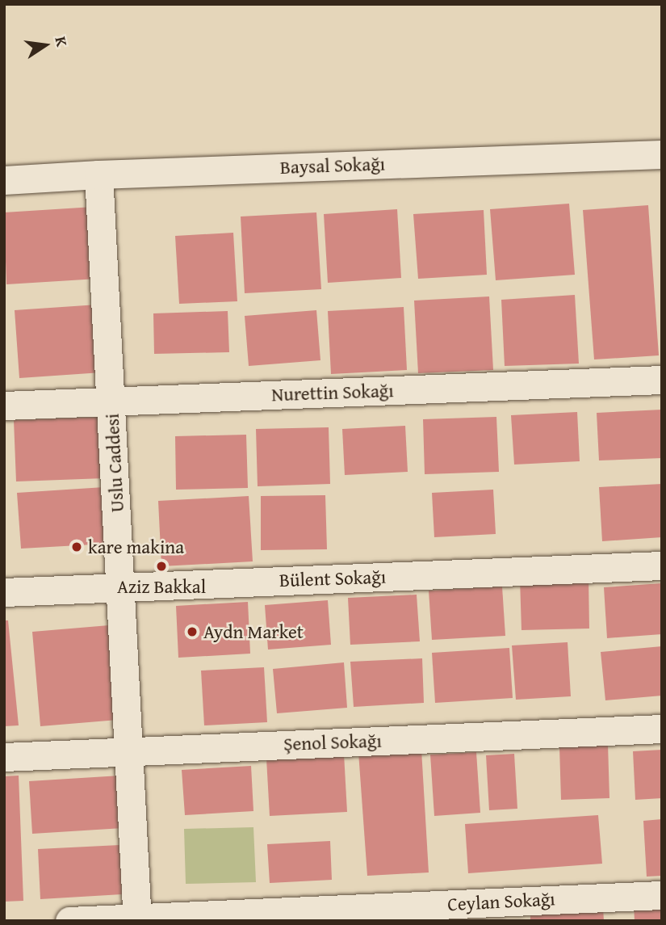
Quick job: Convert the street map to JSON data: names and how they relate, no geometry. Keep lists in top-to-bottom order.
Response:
{
  "streets": {
    "street": [
      "Baysal Sokağı",
      "Nurettin Sokağı",
      "Uslu Caddesi",
      "Bülent Sokağı",
      "Şenol Sokağı",
      "Ceylan Sokağı"
    ]
  },
  "crossings": [
    ["Baysal Sokağı", "Uslu Caddesi"],
    ["Nurettin Sokağı", "Uslu Caddesi"],
    ["Uslu Caddesi", "Bülent Sokağı"],
    ["Uslu Caddesi", "Şenol Sokağı"],
    ["Uslu Caddesi", "Ceylan Sokağı"]
  ],
  "places": ["kare makina", "Aziz Bakkal", "Aydn Market"],
  "north": "right"
}
